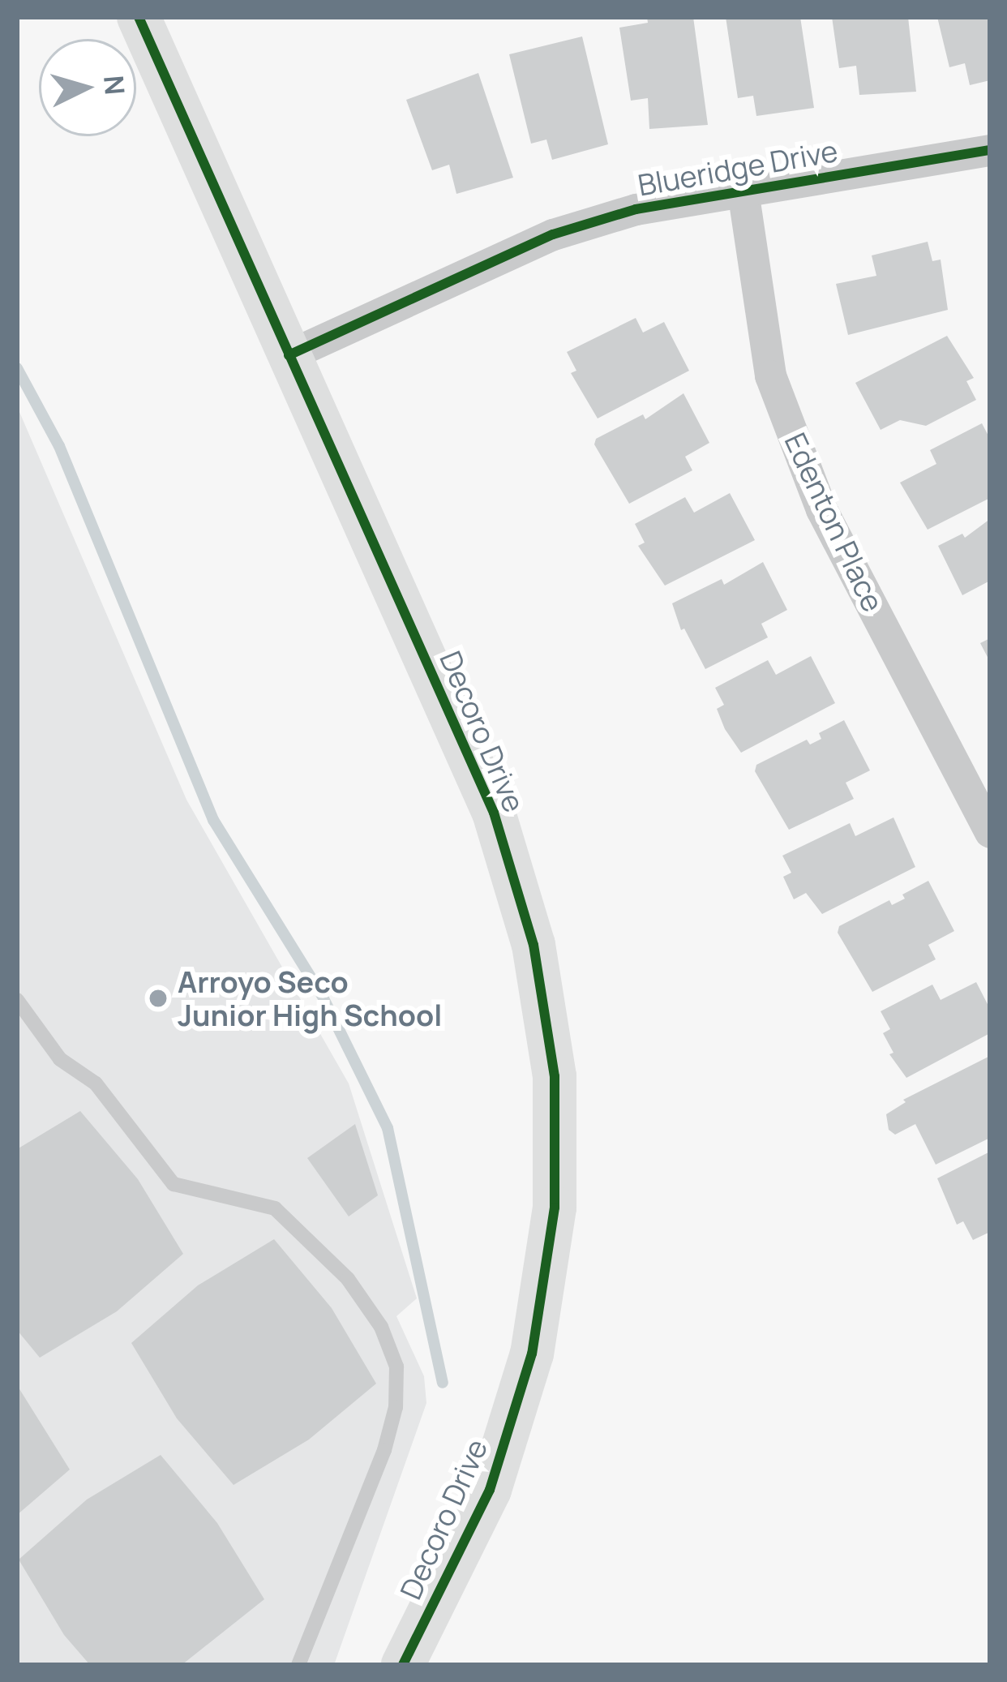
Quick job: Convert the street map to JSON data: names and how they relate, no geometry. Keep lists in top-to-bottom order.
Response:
{
  "streets": {
    "main road": ["Decoro Drive"],
    "street": ["Blueridge Drive", "Edenton Place"]
  },
  "crossings": [
    ["Blueridge Drive", "Edenton Place"],
    ["Blueridge Drive", "Decoro Drive"]
  ],
  "places": ["Arroyo Seco Junior High School"],
  "north": "right"
}
